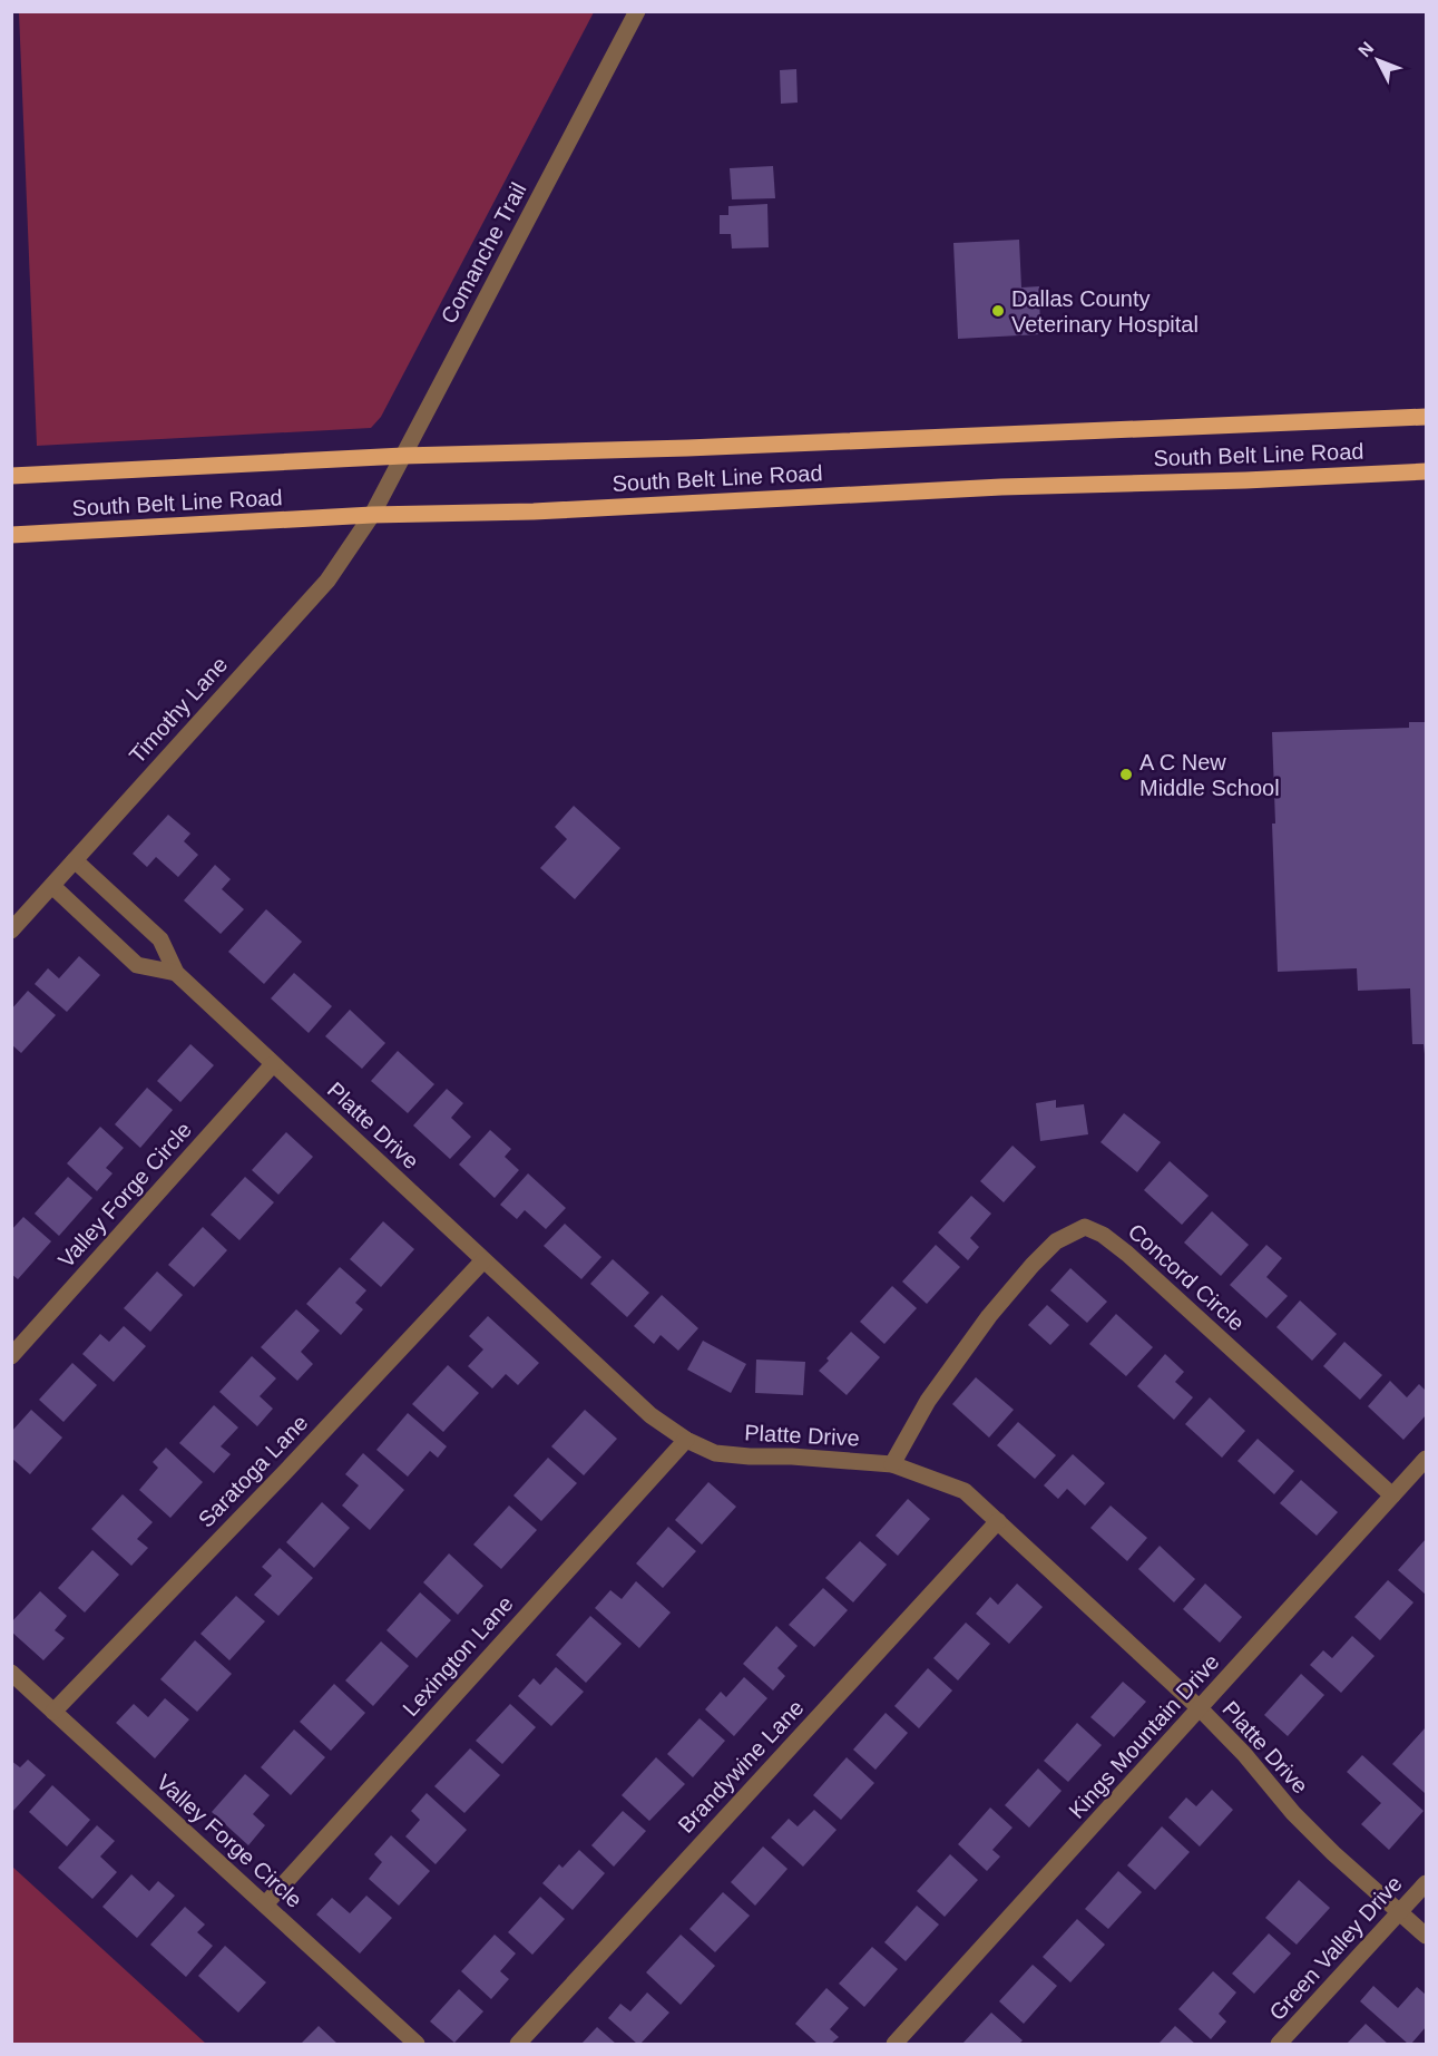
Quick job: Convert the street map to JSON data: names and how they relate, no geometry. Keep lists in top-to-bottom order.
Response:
{
  "streets": {
    "main road": ["South Belt Line Road"],
    "street": [
      "Comanche Trail",
      "Timothy Lane",
      "Platte Drive",
      "Valley Forge Circle",
      "Concord Circle",
      "Saratoga Lane",
      "Lexington Lane",
      "Kings Mountain Drive",
      "Brandywine Lane",
      "Green Valley Drive"
    ]
  },
  "crossings": [
    ["Comanche Trail", "South Belt Line Road"],
    ["Comanche Trail", "Timothy Lane"],
    ["South Belt Line Road", "Timothy Lane"],
    ["Timothy Lane", "Platte Drive"],
    ["Platte Drive", "Valley Forge Circle"],
    ["Platte Drive", "Concord Circle"],
    ["Platte Drive", "Saratoga Lane"],
    ["Platte Drive", "Lexington Lane"],
    ["Platte Drive", "Kings Mountain Drive"],
    ["Platte Drive", "Brandywine Lane"],
    ["Platte Drive", "Green Valley Drive"],
    ["Valley Forge Circle", "Saratoga Lane"],
    ["Valley Forge Circle", "Lexington Lane"],
    ["Concord Circle", "Kings Mountain Drive"]
  ],
  "places": ["Dallas County Veterinary Hospital", "A C New Middle School"],
  "north": "top left"
}
